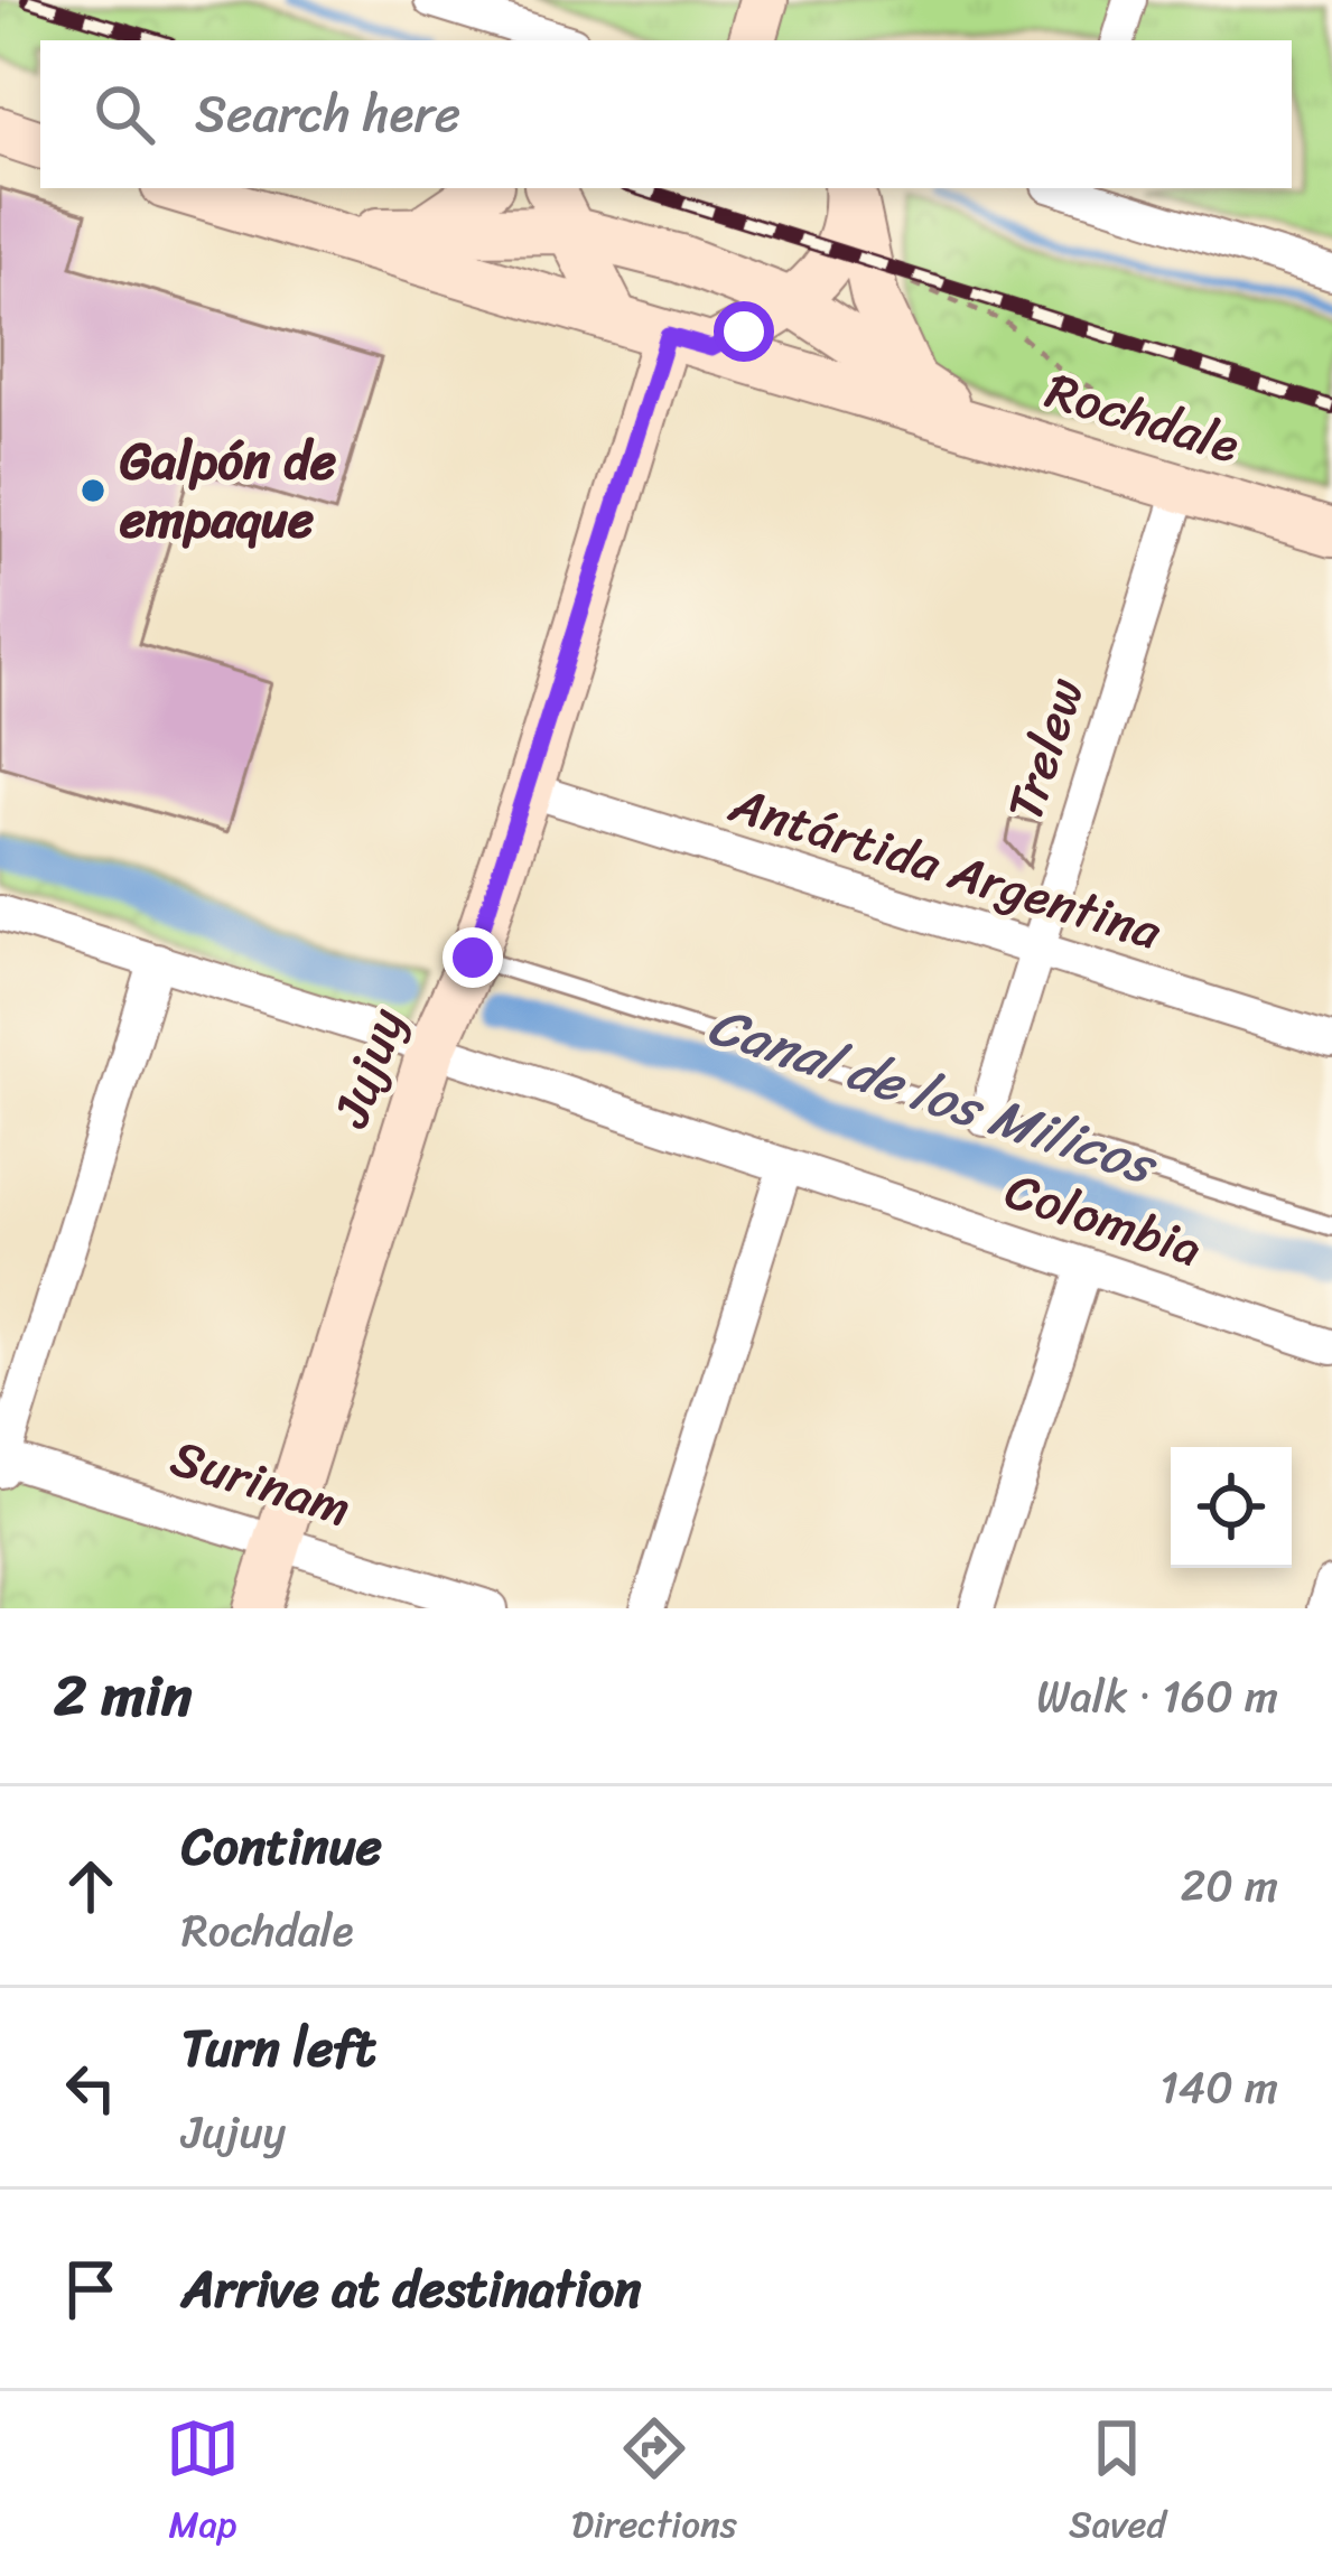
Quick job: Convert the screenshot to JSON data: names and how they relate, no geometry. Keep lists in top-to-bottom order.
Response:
{
  "streets": {
    "main road": ["Rochdale", "Jujuy"],
    "street": [
      "Trelew",
      "Antártida Argentina",
      "Colombia",
      "Surinam"
    ]
  },
  "crossings": [
    ["Rochdale", "Trelew"],
    ["Rochdale", "Jujuy"],
    ["Trelew", "Antártida Argentina"],
    ["Antártida Argentina", "Jujuy"],
    ["Jujuy", "Colombia"],
    ["Jujuy", "Surinam"]
  ],
  "water": ["Canal de los Milicos"],
  "places": ["Galpón de empaque"],
  "page": {
    "search": "Search here",
    "heading": ["2 min", "Walk · 160 m"],
    "list": [
      ["Continue", "Rochdale", "20 m"],
      ["Turn left", "Jujuy", "140 m"],
      "Arrive at destination"
    ],
    "nav": ["Map", "Directions", "Saved"]
  }
}
